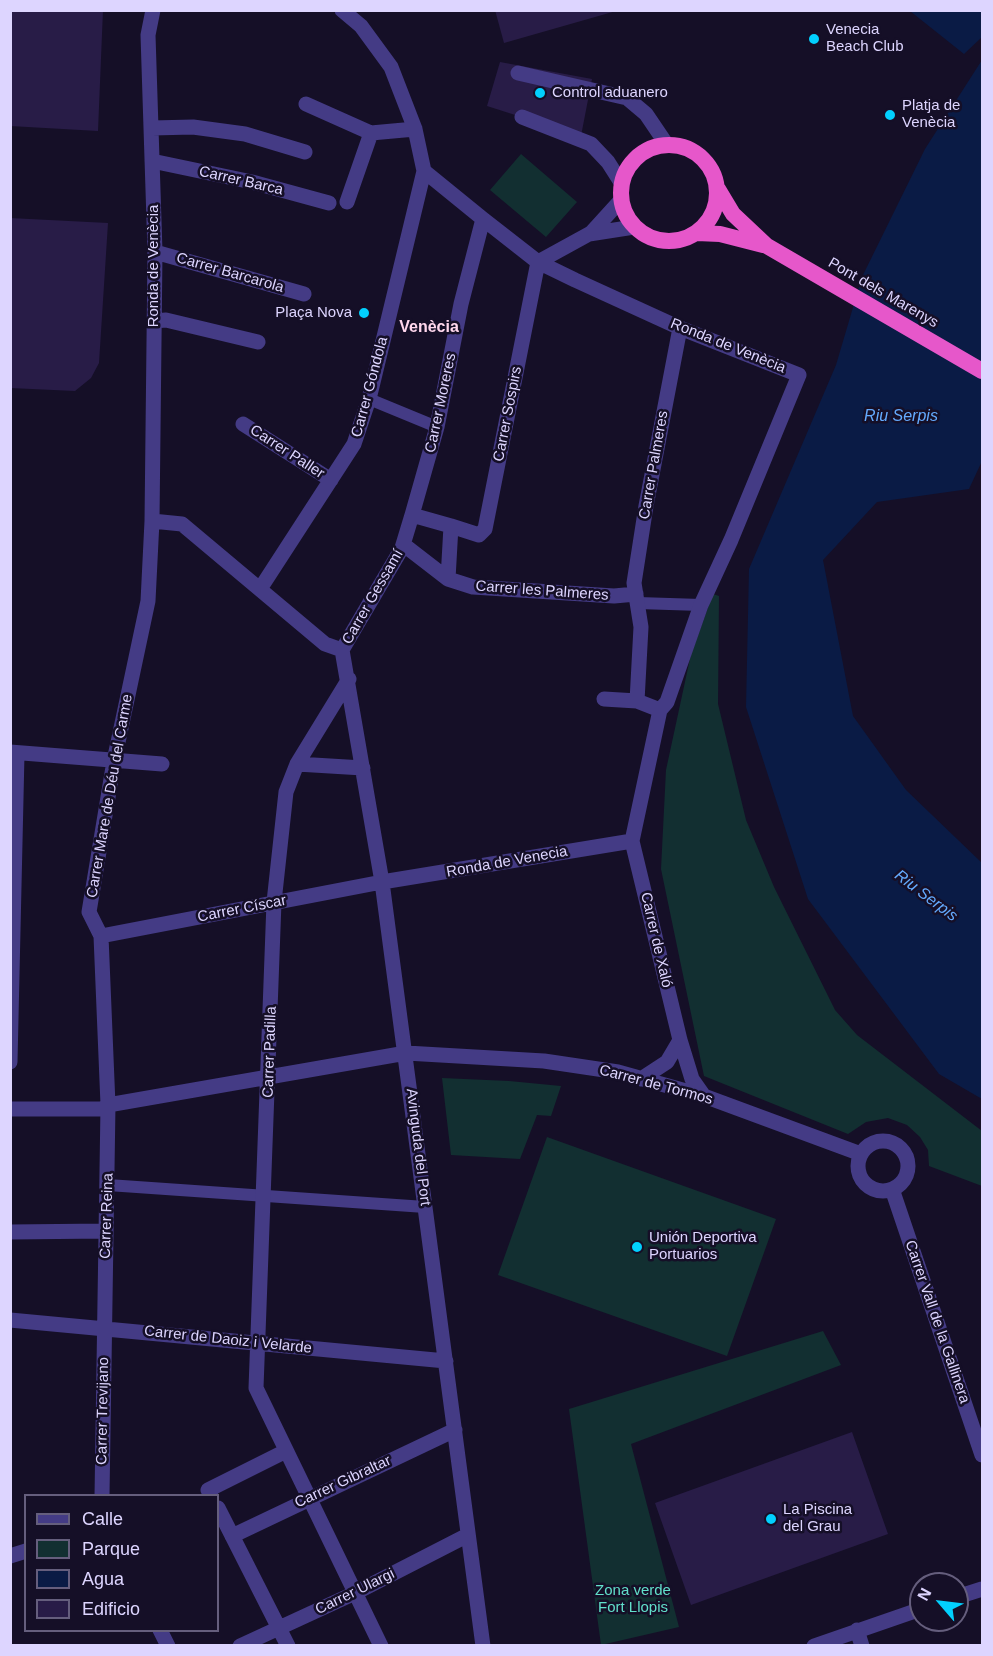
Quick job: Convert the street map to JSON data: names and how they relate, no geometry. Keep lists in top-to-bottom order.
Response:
{
  "streets": {
    "highway": ["Pont dels Marenys"],
    "street": [
      "Carrer Barca",
      "Ronda de Venècia",
      "Carrer Barcarola",
      "Carrer Góndola",
      "Carrer Moreres",
      "Carrer Sospirs",
      "Carrer Paller",
      "Carrer Palmeres",
      "Carrer les Palmeres",
      "Carrer Gessamí",
      "Carrer Mare de Déu del Carme",
      "Ronda de Venecia",
      "Carrer Císcar",
      "Carrer de Xaló",
      "Carrer Padilla",
      "Carrer de Tormos",
      "Avinguda del Port",
      "Carrer Reina",
      "Carrer Vall de la Gallinera",
      "Carrer de Daoiz i Velarde",
      "Carrer Trevijano",
      "Carrer Gibraltar",
      "Carrer Ulargi"
    ]
  },
  "crossings": [
    ["Carrer Barca", "Ronda de Venècia"],
    ["Ronda de Venècia", "Carrer Barcarola"],
    ["Ronda de Venècia", "Carrer Góndola"],
    ["Ronda de Venècia", "Carrer Moreres"],
    ["Ronda de Venècia", "Carrer Sospirs"],
    ["Ronda de Venècia", "Carrer Palmeres"],
    ["Ronda de Venècia", "Carrer Mare de Déu del Carme"],
    ["Ronda de Venècia", "Ronda de Venecia"],
    ["Ronda de Venècia", "Carrer de Xaló"],
    ["Carrer Góndola", "Carrer Paller"],
    ["Carrer Moreres", "Carrer Gessamí"],
    ["Carrer Palmeres", "Carrer les Palmeres"],
    ["Carrer Gessamí", "Avinguda del Port"],
    ["Carrer Mare de Déu del Carme", "Carrer Císcar"],
    ["Carrer Mare de Déu del Carme", "Carrer de Tormos"],
    ["Carrer Mare de Déu del Carme", "Carrer Reina"],
    ["Ronda de Venecia", "Carrer Císcar"],
    ["Ronda de Venecia", "Carrer de Xaló"],
    ["Ronda de Venecia", "Avinguda del Port"],
    ["Carrer Císcar", "Carrer Padilla"],
    ["Carrer Císcar", "Avinguda del Port"],
    ["Carrer de Xaló", "Carrer de Tormos"],
    ["Carrer Padilla", "Carrer de Tormos"],
    ["Carrer Padilla", "Avinguda del Port"],
    ["Carrer Padilla", "Carrer de Daoiz i Velarde"],
    ["Carrer Padilla", "Carrer Gibraltar"],
    ["Carrer Padilla", "Carrer Ulargi"],
    ["Carrer de Tormos", "Avinguda del Port"],
    ["Carrer de Tormos", "Carrer Reina"],
    ["Carrer de Tormos", "Carrer Vall de la Gallinera"],
    ["Avinguda del Port", "Carrer de Daoiz i Velarde"],
    ["Avinguda del Port", "Carrer Gibraltar"],
    ["Avinguda del Port", "Carrer Ulargi"],
    ["Carrer Reina", "Carrer de Daoiz i Velarde"],
    ["Carrer Reina", "Carrer Trevijano"],
    ["Carrer de Daoiz i Velarde", "Carrer Trevijano"]
  ],
  "districts": ["Venècia"],
  "water": ["Riu Serpis"],
  "parks": ["Zona verde Fort Llopis"],
  "places": [
    "Venecia Beach Club",
    "Control aduanero",
    "Platja de Venècia",
    "Plaça Nova",
    "Unión Deportiva Portuarios",
    "La Piscina del Grau"
  ],
  "legend": [
    "Calle",
    "Parque",
    "Agua",
    "Edificio"
  ],
  "north": "top left"
}
